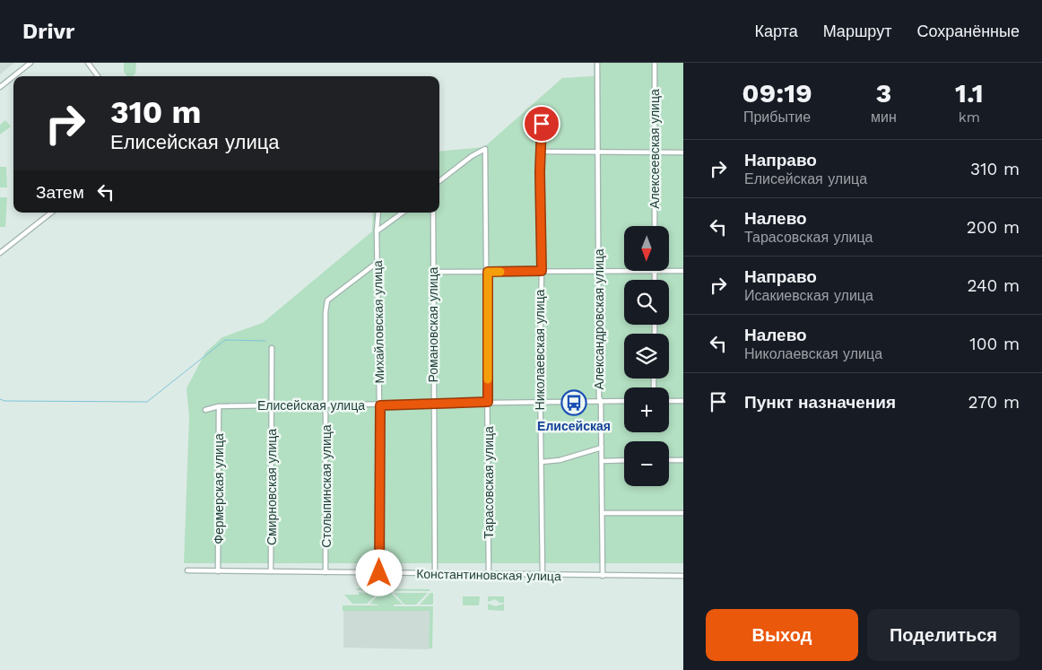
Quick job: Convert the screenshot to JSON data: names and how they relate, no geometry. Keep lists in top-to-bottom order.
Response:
{
  "streets": {
    "street": [
      "Алексеевская улица",
      "Александровская улица",
      "Михайловская улица",
      "Романовская улица",
      "Николаевская улица",
      "Елисейская улица",
      "Тарасовская улица",
      "Столыпинская улица",
      "Смирновская улица",
      "Фермерская улица",
      "Константиновская улица"
    ]
  },
  "crossings": [
    ["Александровская улица", "Елисейская улица"],
    ["Александровская улица", "Константиновская улица"],
    ["Михайловская улица", "Елисейская улица"],
    ["Михайловская улица", "Столыпинская улица"],
    ["Михайловская улица", "Константиновская улица"],
    ["Романовская улица", "Елисейская улица"],
    ["Романовская улица", "Константиновская улица"],
    ["Николаевская улица", "Елисейская улица"],
    ["Николаевская улица", "Константиновская улица"],
    ["Елисейская улица", "Тарасовская улица"],
    ["Елисейская улица", "Столыпинская улица"],
    ["Елисейская улица", "Смирновская улица"],
    ["Елисейская улица", "Фермерская улица"],
    ["Тарасовская улица", "Константиновская улица"],
    ["Столыпинская улица", "Константиновская улица"],
    ["Смирновская улица", "Константиновская улица"],
    ["Фермерская улица", "Константиновская улица"]
  ],
  "places": {
    "bus stop": ["Елисейская"]
  },
  "north": "bottom",
  "page": {
    "header": "Drivr",
    "nav": ["Карта", "Маршрут", "Сохранённые"],
    "eta": [
      "09:19",
      "Прибытие",
      "3",
      "мин",
      "1.1",
      "km"
    ],
    "turn": ["310 m", "Елисейская улица"],
    "list": [
      {
        "name": "Направо",
        "note": "Елисейская улица",
        "value": "310 m"
      },
      {
        "name": "Налево",
        "note": "Тарасовская улица",
        "value": "200 m"
      },
      {
        "name": "Направо",
        "note": "Исакиевская улица",
        "value": "240 m"
      },
      {
        "name": "Налево",
        "note": "Николаевская улица",
        "value": "100 m"
      },
      {
        "name": "Пункт назначения",
        "value": "270 m"
      }
    ],
    "then": "Затем",
    "map_buttons": ["+", "−"],
    "buttons": ["Выход", "Поделиться"]
  }
}
